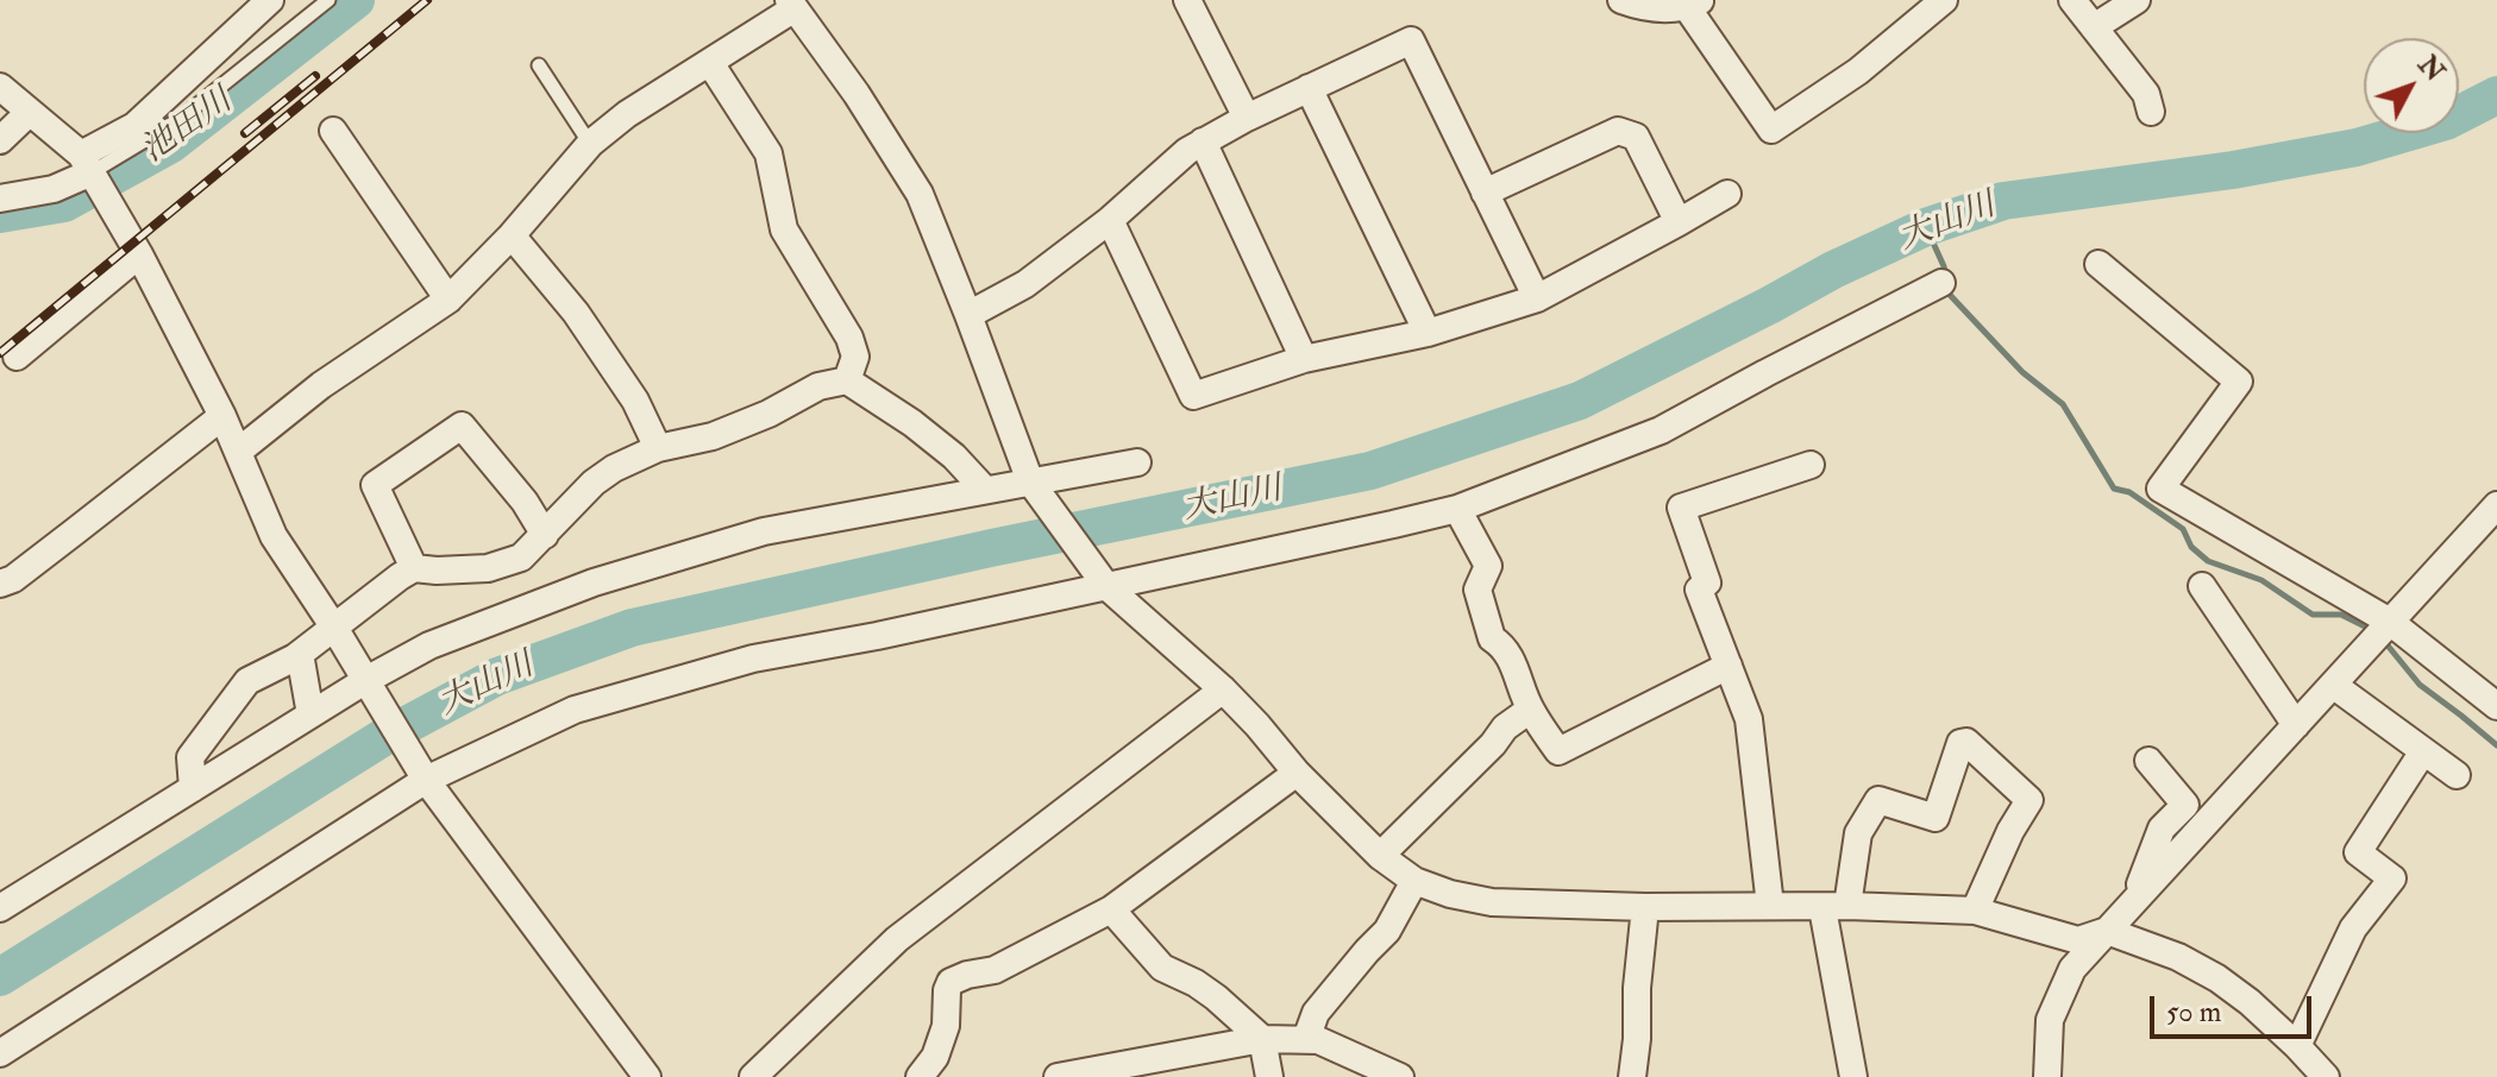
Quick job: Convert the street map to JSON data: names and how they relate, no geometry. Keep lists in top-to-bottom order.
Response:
{
  "water": ["池田川", "大山川"],
  "scale_bar": "50 m",
  "north": "top right"
}
